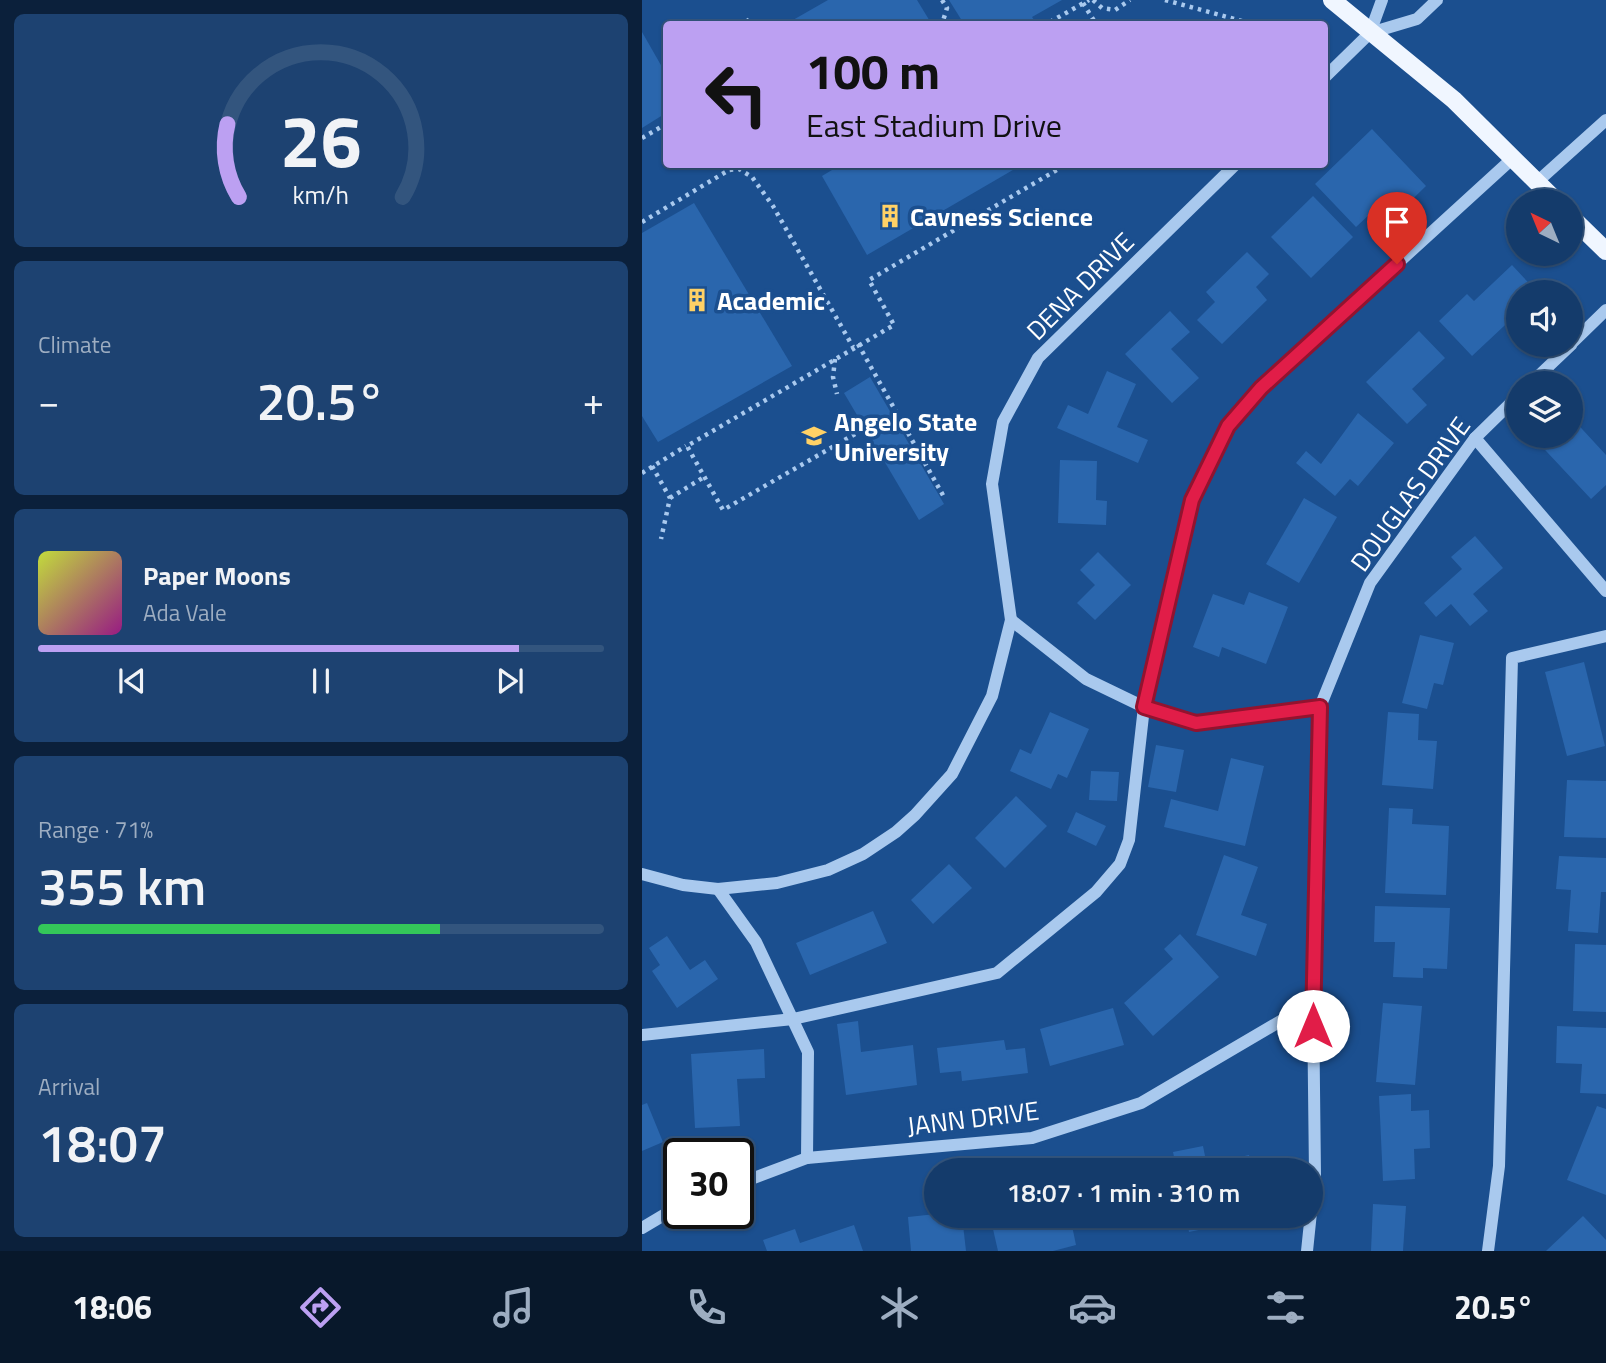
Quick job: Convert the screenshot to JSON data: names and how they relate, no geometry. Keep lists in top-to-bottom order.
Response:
{
  "streets": {
    "street": ["DENA DRIVE", "DOUGLAS DRIVE", "JANN DRIVE"]
  },
  "crossings": [
    ["DOUGLAS DRIVE", "JANN DRIVE"]
  ],
  "places": {
    "building": ["Cavness Science", "Academic"],
    "school or university": ["Angelo State University"]
  },
  "north": "top left",
  "page": {
    "turn": ["100 m", "East Stadium Drive"],
    "tile": [
      "Climate",
      ["Range · 71%", "355 km"],
      ["Arrival", "18:07"]
    ],
    "heat": ["−", "20.5°", "+"],
    "song": ["Paper Moons", "Ada Vale"],
    "limit": "30",
    "trip": "18:07 · 1 min · 310 m",
    "tabs": ["18:06", "20.5°"],
    "gauge": ["26", "km/h"]
  }
}
